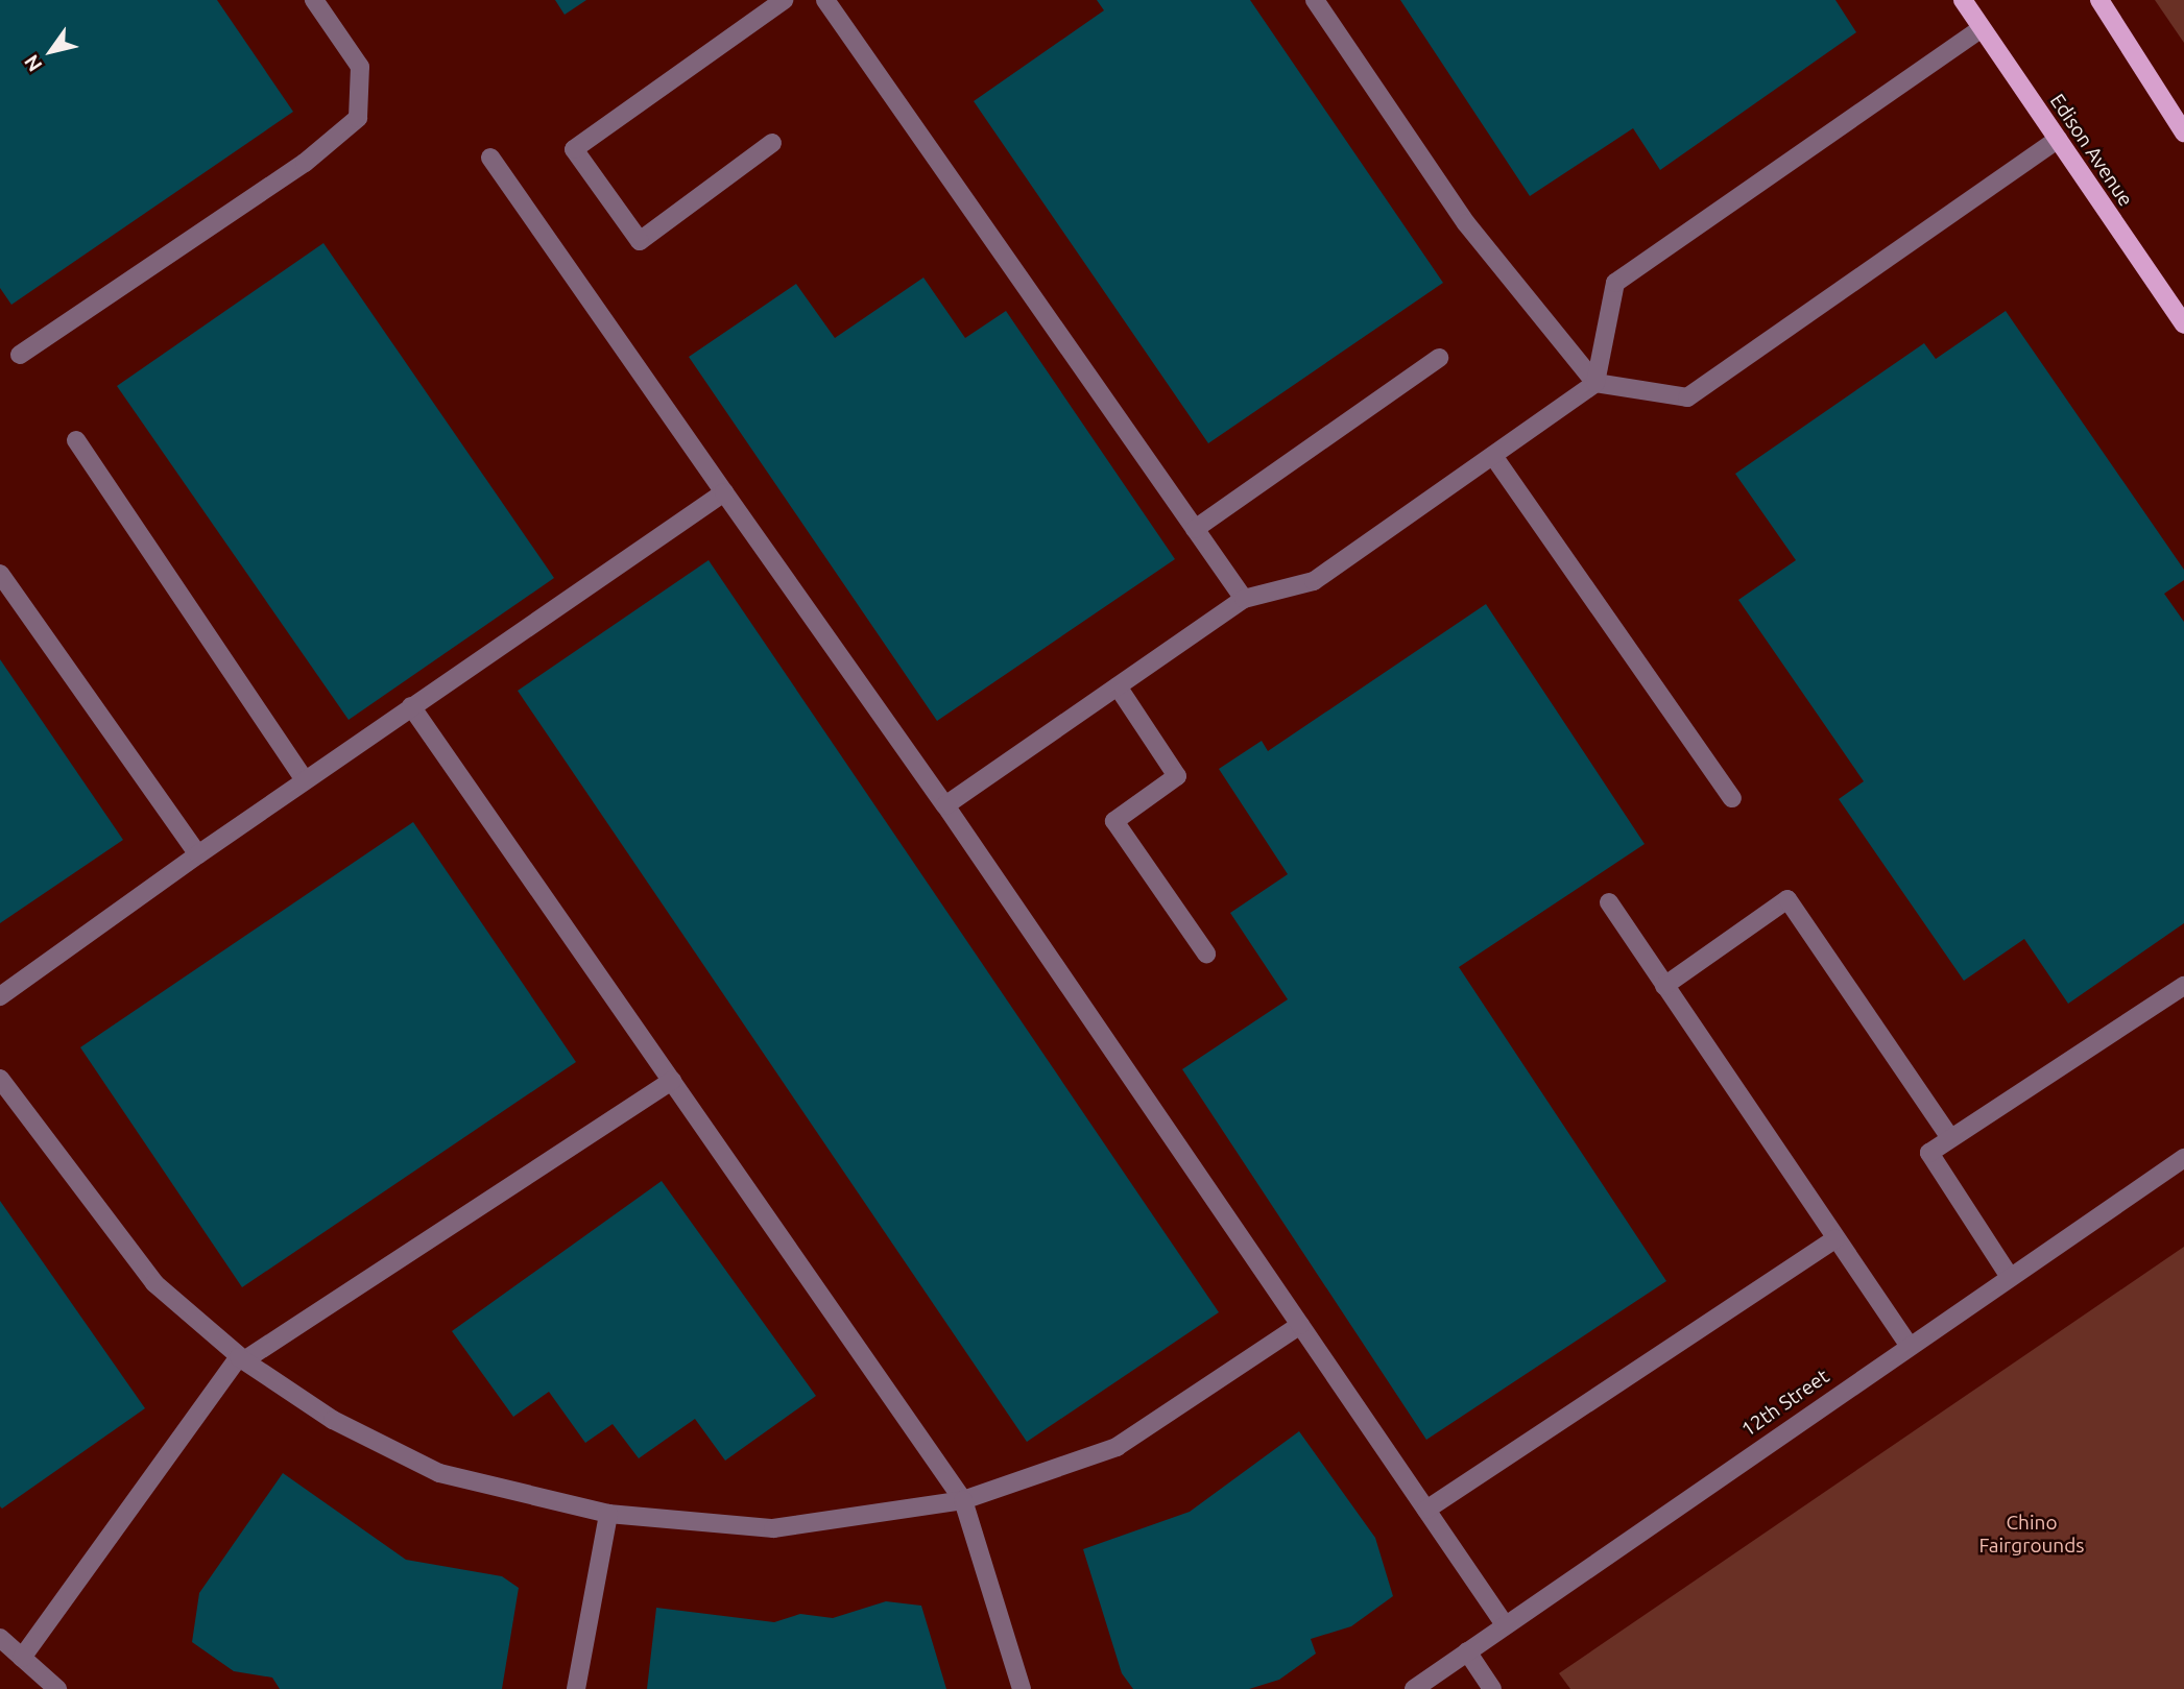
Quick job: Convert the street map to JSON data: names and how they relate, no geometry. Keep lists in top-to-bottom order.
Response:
{
  "streets": {
    "main road": ["Edison Avenue"],
    "street": ["12th Street"]
  },
  "parks": ["Chino Fairgrounds"],
  "north": "bottom left"
}
